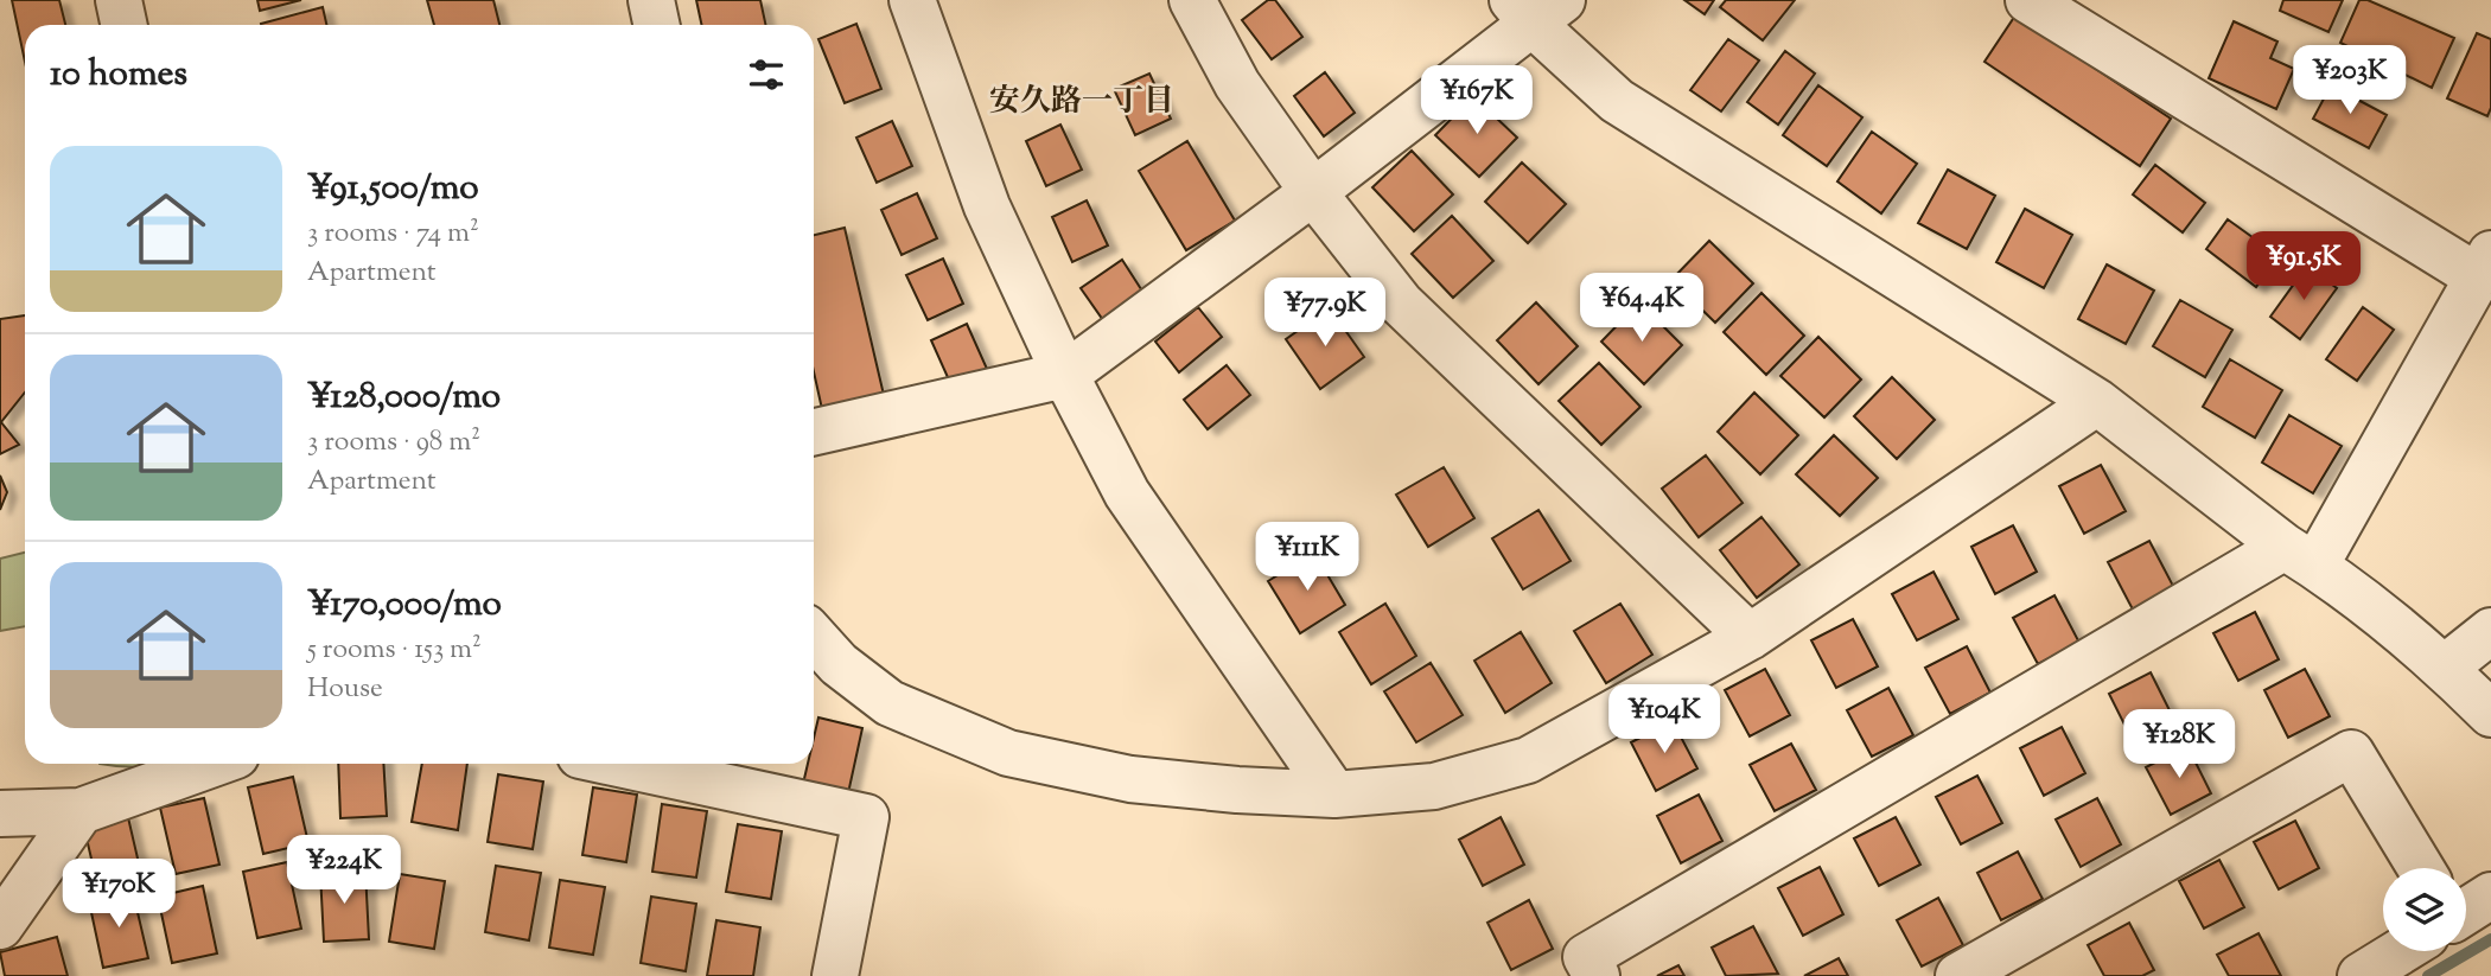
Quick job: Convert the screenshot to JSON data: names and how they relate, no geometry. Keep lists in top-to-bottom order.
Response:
{
  "districts": ["安久路一丁目"],
  "page": {
    "heading": "10 homes",
    "price": [
      "¥203K",
      "¥167K",
      "¥91.5K",
      "¥64.4K",
      "¥77.9K",
      "¥111K",
      "¥104K",
      "¥128K",
      "¥224K",
      "¥170K"
    ],
    "list": [
      {
        "name": "¥91,500/mo",
        "note": "3 rooms · 74 m² · Apartment"
      },
      {
        "name": "¥128,000/mo",
        "note": "3 rooms · 98 m² · Apartment"
      },
      {
        "name": "¥170,000/mo",
        "note": "5 rooms · 153 m² · House"
      }
    ]
  }
}
